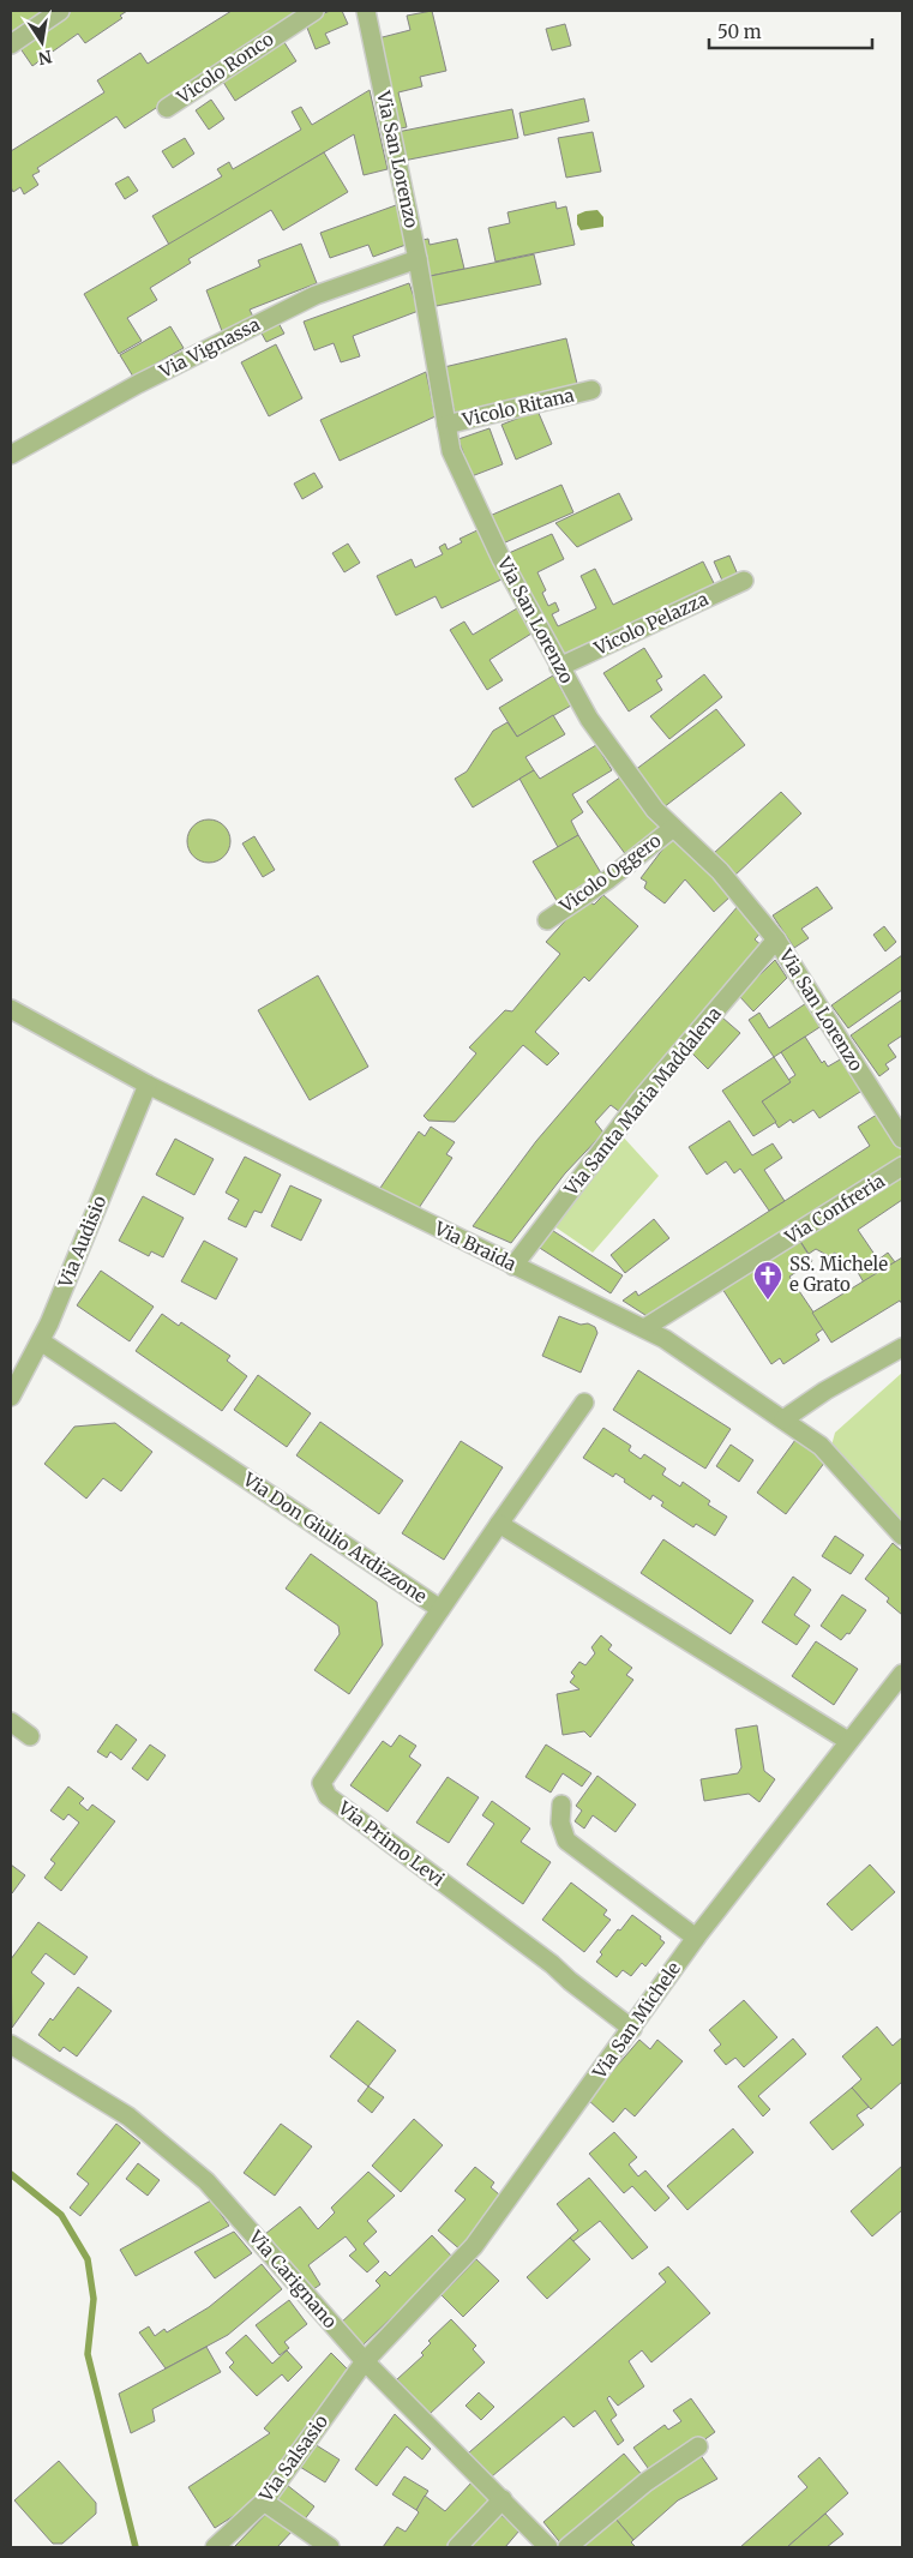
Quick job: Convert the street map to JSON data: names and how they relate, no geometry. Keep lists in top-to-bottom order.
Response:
{
  "streets": {
    "street": [
      "Vicolo Ronco",
      "Via San Lorenzo",
      "Via Vignassa",
      "Vicolo Ritana",
      "Vicolo Pelazza",
      "Vicolo Oggero",
      "Via Santa Maria Maddalena",
      "Via Confreria",
      "Via Audisio",
      "Via Braida",
      "Via Don Giulio Ardizzone",
      "Via Primo Levi",
      "Via San Michele",
      "Via Carignano",
      "Via Salsasio"
    ]
  },
  "crossings": [
    ["Via San Lorenzo", "Via Vignassa"],
    ["Via San Lorenzo", "Vicolo Ritana"],
    ["Via San Lorenzo", "Vicolo Pelazza"],
    ["Via San Lorenzo", "Vicolo Oggero"],
    ["Via San Lorenzo", "Via Santa Maria Maddalena"],
    ["Via Santa Maria Maddalena", "Via Braida"],
    ["Via Confreria", "Via Braida"],
    ["Via Audisio", "Via Braida"],
    ["Via Audisio", "Via Don Giulio Ardizzone"],
    ["Via Don Giulio Ardizzone", "Via Primo Levi"],
    ["Via Primo Levi", "Via San Michele"],
    ["Via San Michele", "Via Carignano"],
    ["Via San Michele", "Via Salsasio"],
    ["Via Carignano", "Via Salsasio"]
  ],
  "places": {
    "church": ["SS. Michele e Grato"]
  },
  "scale_bar": "50 m",
  "north": "bottom"
}
